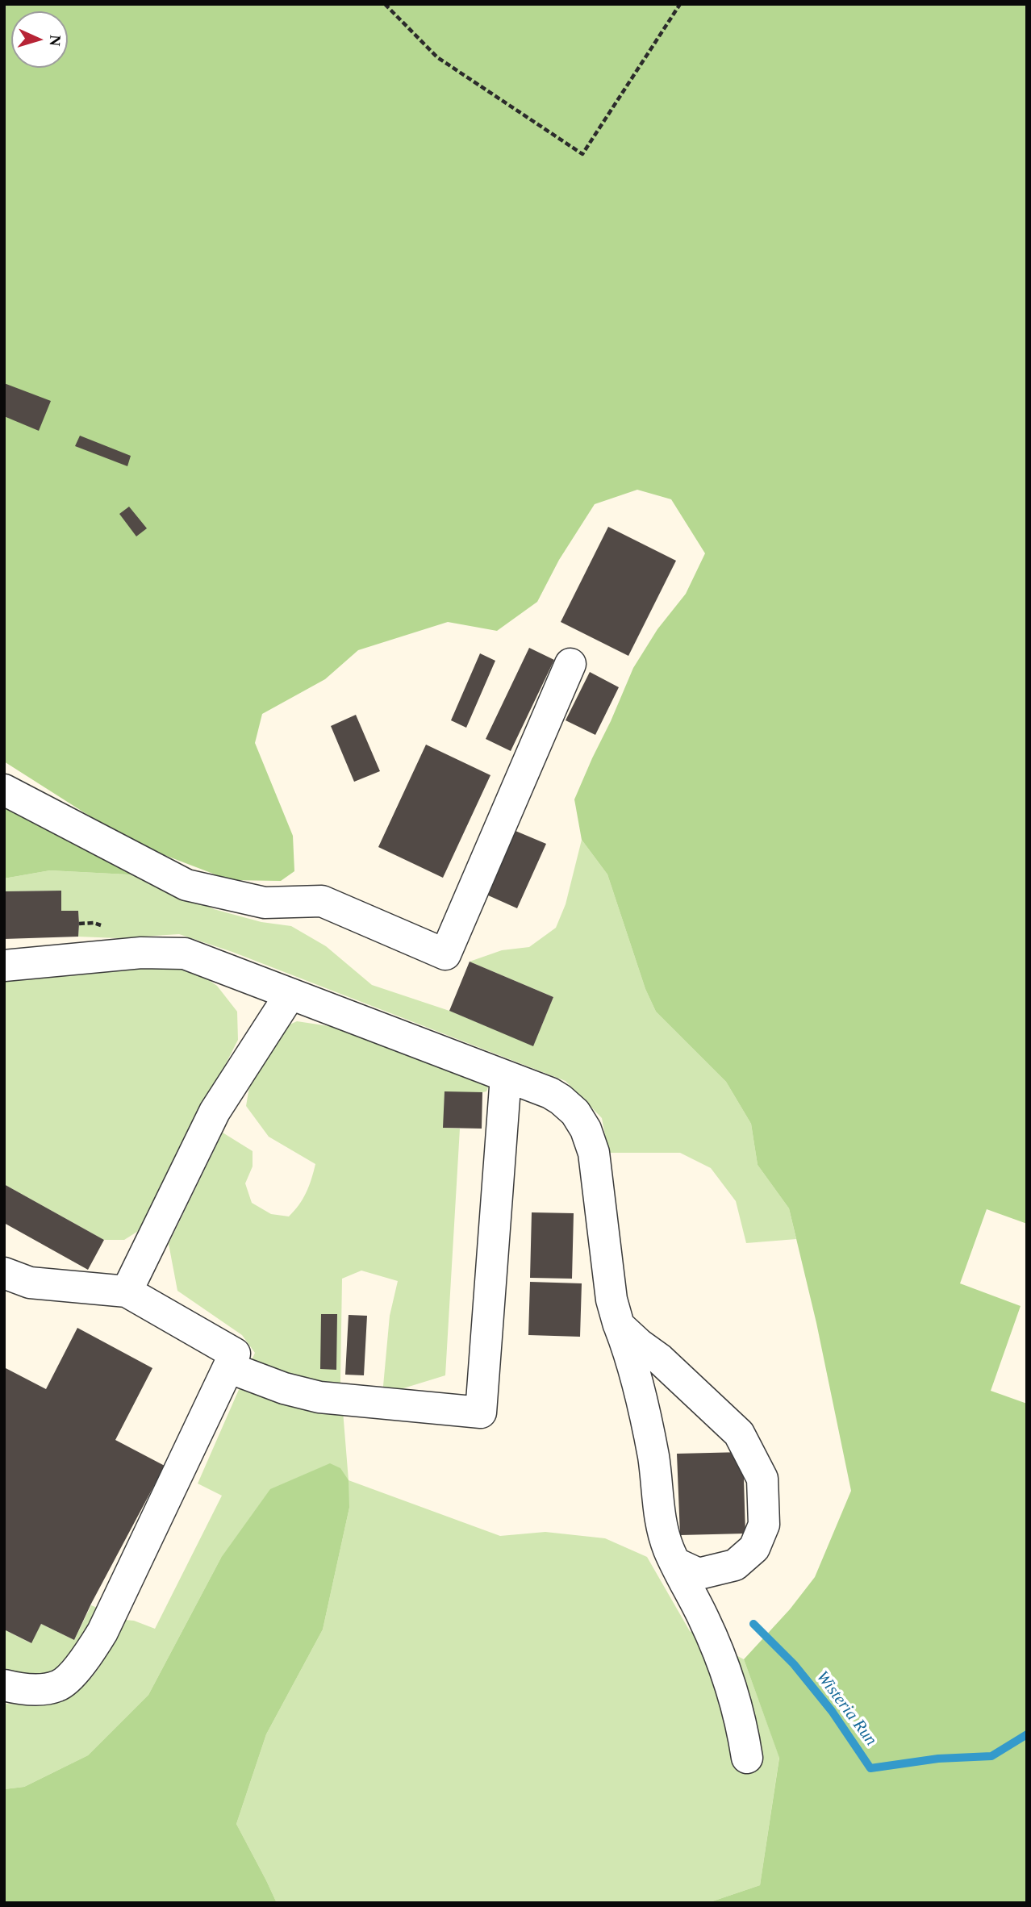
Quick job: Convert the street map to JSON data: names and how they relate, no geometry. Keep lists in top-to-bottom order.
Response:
{
  "water": ["Wisteria Run"],
  "north": "right"
}
